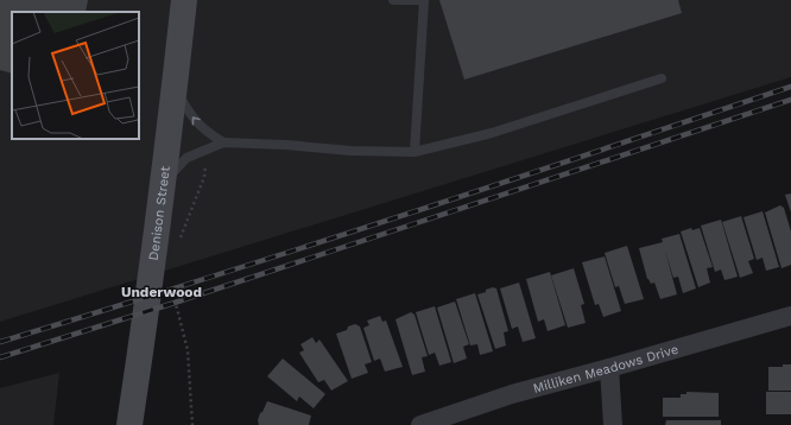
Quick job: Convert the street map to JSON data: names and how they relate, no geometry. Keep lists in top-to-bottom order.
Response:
{
  "streets": {
    "main road": ["Denison Street"],
    "street": ["Milliken Meadows Drive"]
  },
  "districts": ["Underwood"]
}
